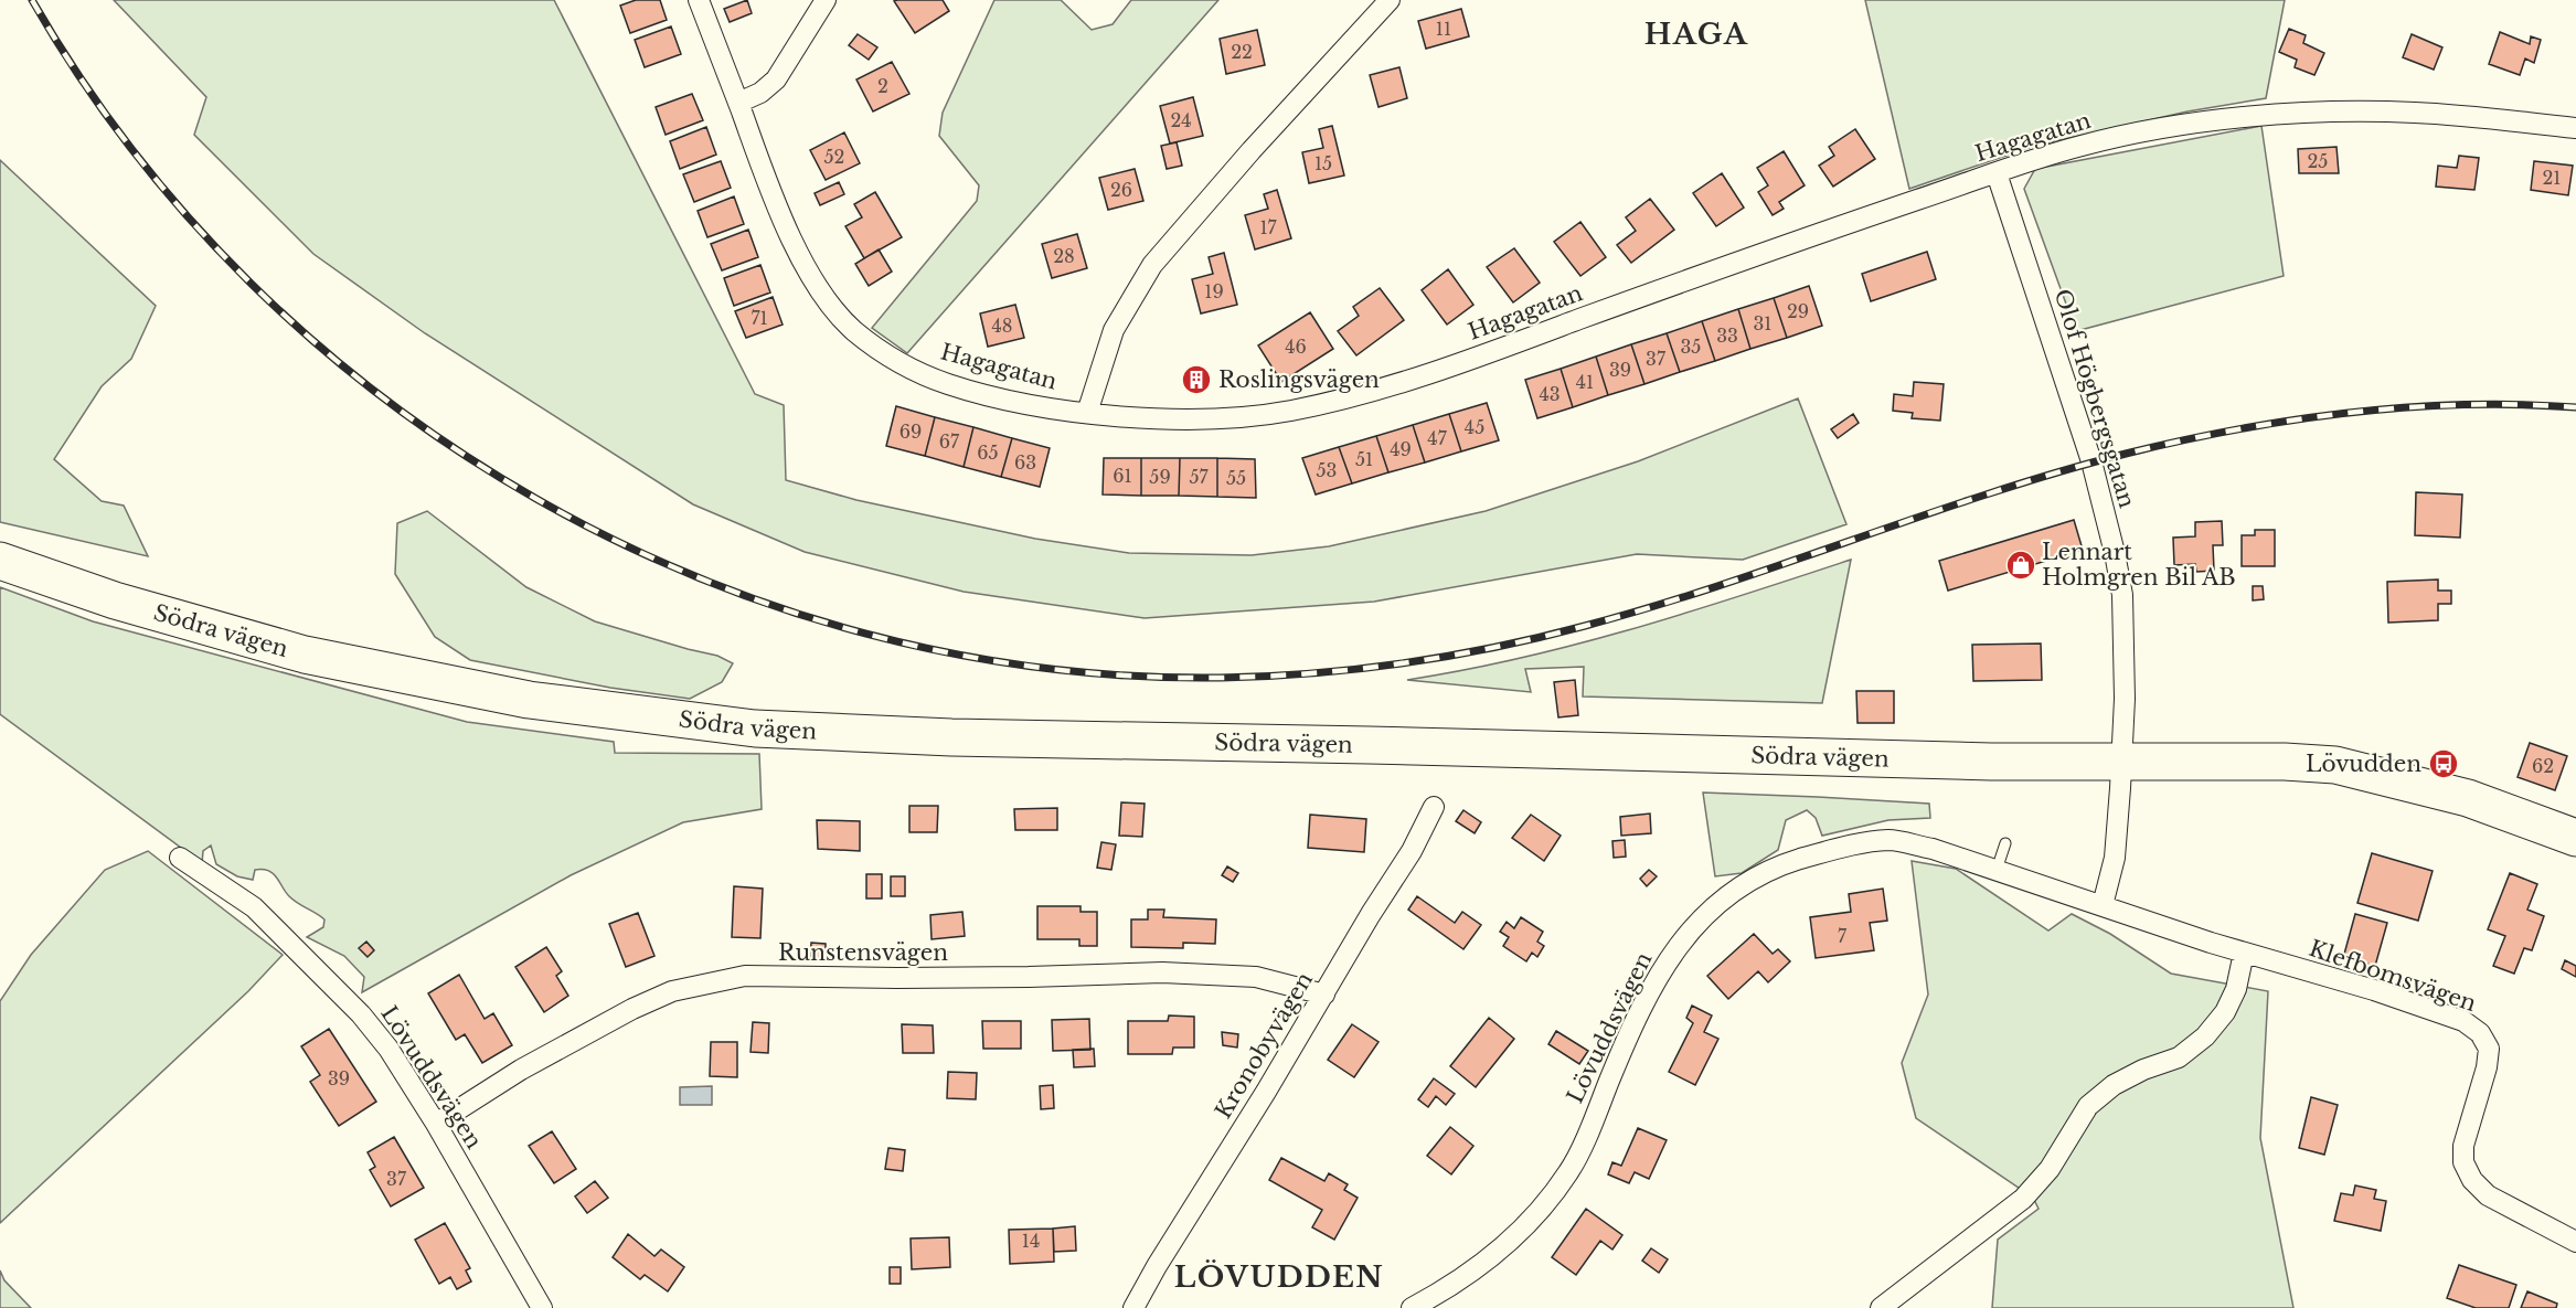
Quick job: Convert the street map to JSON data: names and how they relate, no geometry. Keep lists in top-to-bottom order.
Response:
{
  "streets": {
    "highway": ["Södra vägen"],
    "street": [
      "Hagagatan",
      "Olof Högbergsgatan",
      "Runstensvägen",
      "Klefbomsvägen",
      "Lövuddsvägen",
      "Kronobyvägen"
    ]
  },
  "crossings": [
    ["Hagagatan", "Olof Högbergsgatan"],
    ["Olof Högbergsgatan", "Södra vägen"],
    ["Runstensvägen", "Lövuddsvägen"],
    ["Runstensvägen", "Kronobyvägen"],
    ["Klefbomsvägen", "Lövuddsvägen"]
  ],
  "districts": ["HAGA", "LÖVUDDEN"],
  "places": {
    "building": ["Roslingsvägen"],
    "shop": ["Lennart Holmgren Bil AB"],
    "bus stop": ["Lövudden"]
  },
  "house_numbers": [
    "11",
    "22",
    "2",
    "24",
    "52",
    "25",
    "15",
    "21",
    "26",
    "17",
    "28",
    "19",
    "29",
    "71",
    "31",
    "48",
    "33",
    "46",
    "35",
    "37",
    "39",
    "41",
    "43",
    "45",
    "69",
    "47",
    "67",
    "49",
    "65",
    "51",
    "63",
    "53",
    "61",
    "59",
    "57",
    "55",
    "62",
    "7",
    "39",
    "37",
    "14"
  ]
}
